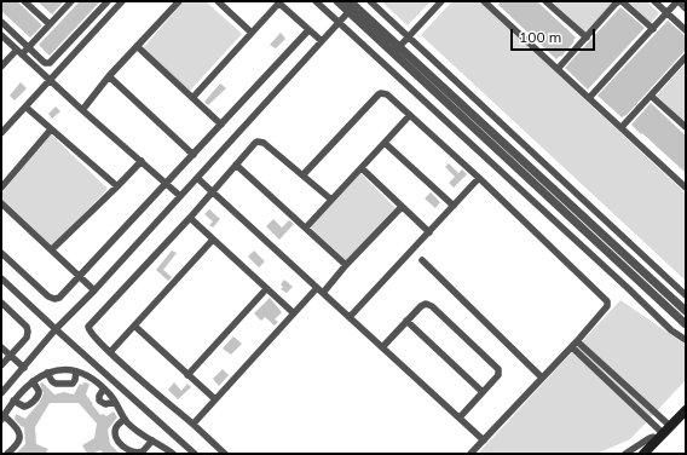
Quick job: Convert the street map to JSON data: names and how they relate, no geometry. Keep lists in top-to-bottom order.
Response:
{
  "scale_bar": "100 m"
}
